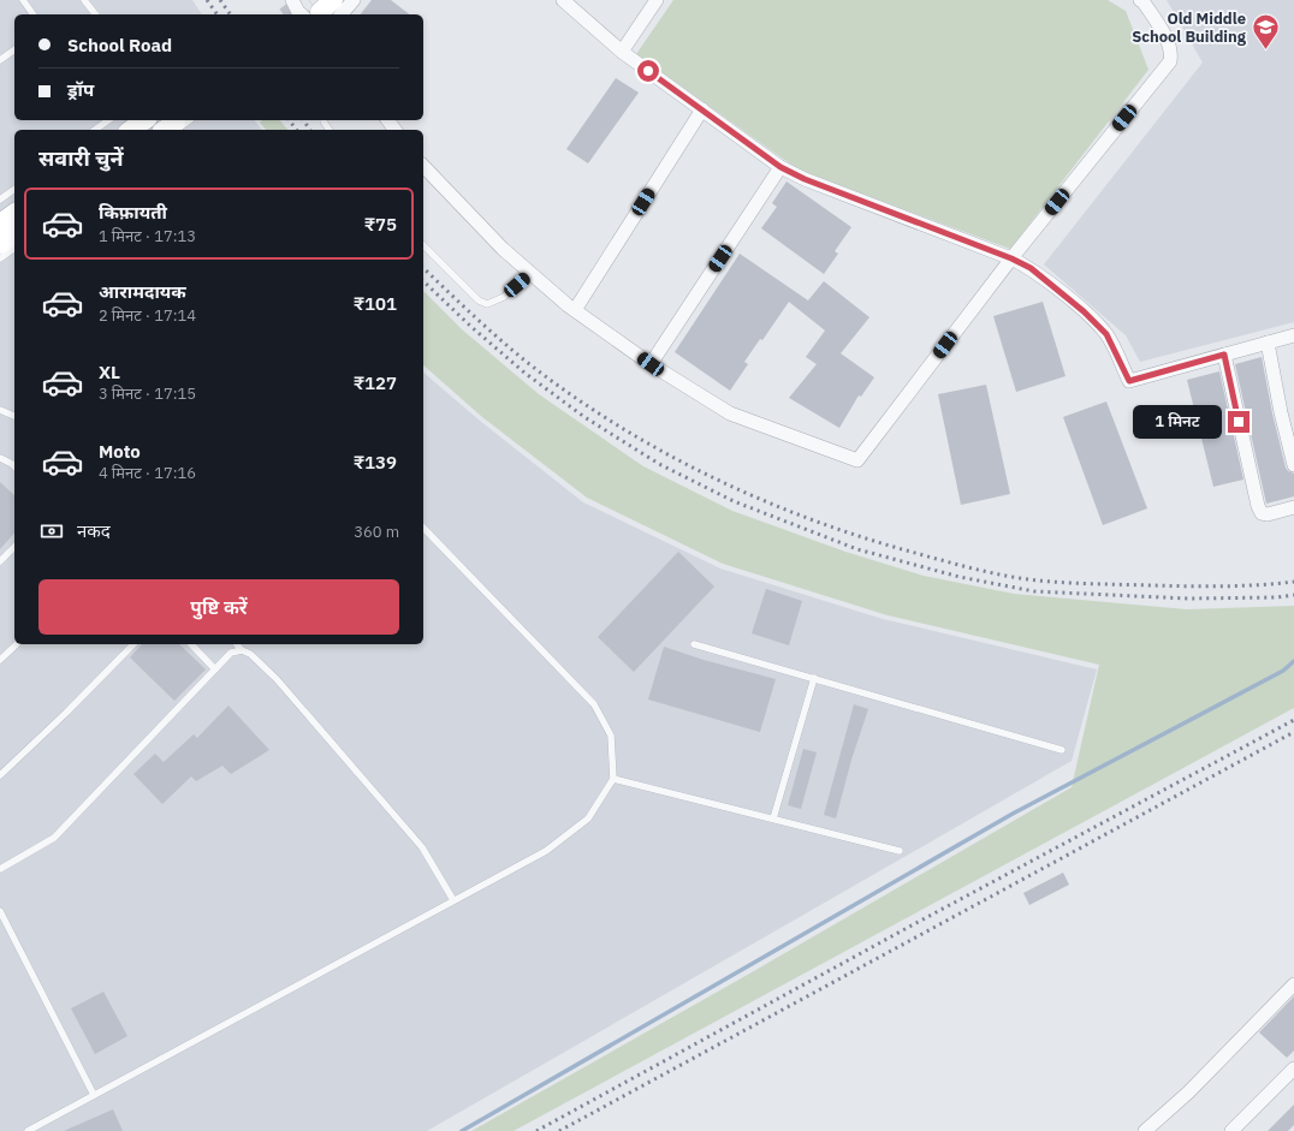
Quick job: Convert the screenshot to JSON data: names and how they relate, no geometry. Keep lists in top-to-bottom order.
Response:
{
  "places": {
    "school or university": ["Old Middle School Building"]
  },
  "page": {
    "banner": ["School Road", "ड्रॉप"],
    "heading": "सवारी चुनें",
    "list": [
      {
        "name": "किफ़ायती",
        "note": "1 मिनट · 17:13",
        "value": "₹75"
      },
      {
        "name": "आरामदायक",
        "note": "2 मिनट · 17:14",
        "value": "₹101"
      },
      {
        "name": "XL",
        "note": "3 मिनट · 17:15",
        "value": "₹127"
      },
      {
        "name": "Moto",
        "note": "4 मिनट · 17:16",
        "value": "₹139"
      }
    ],
    "bubble": "1 मिनट",
    "pay": ["नकद", "360 m"],
    "buttons": "पुष्टि करें"
  }
}
